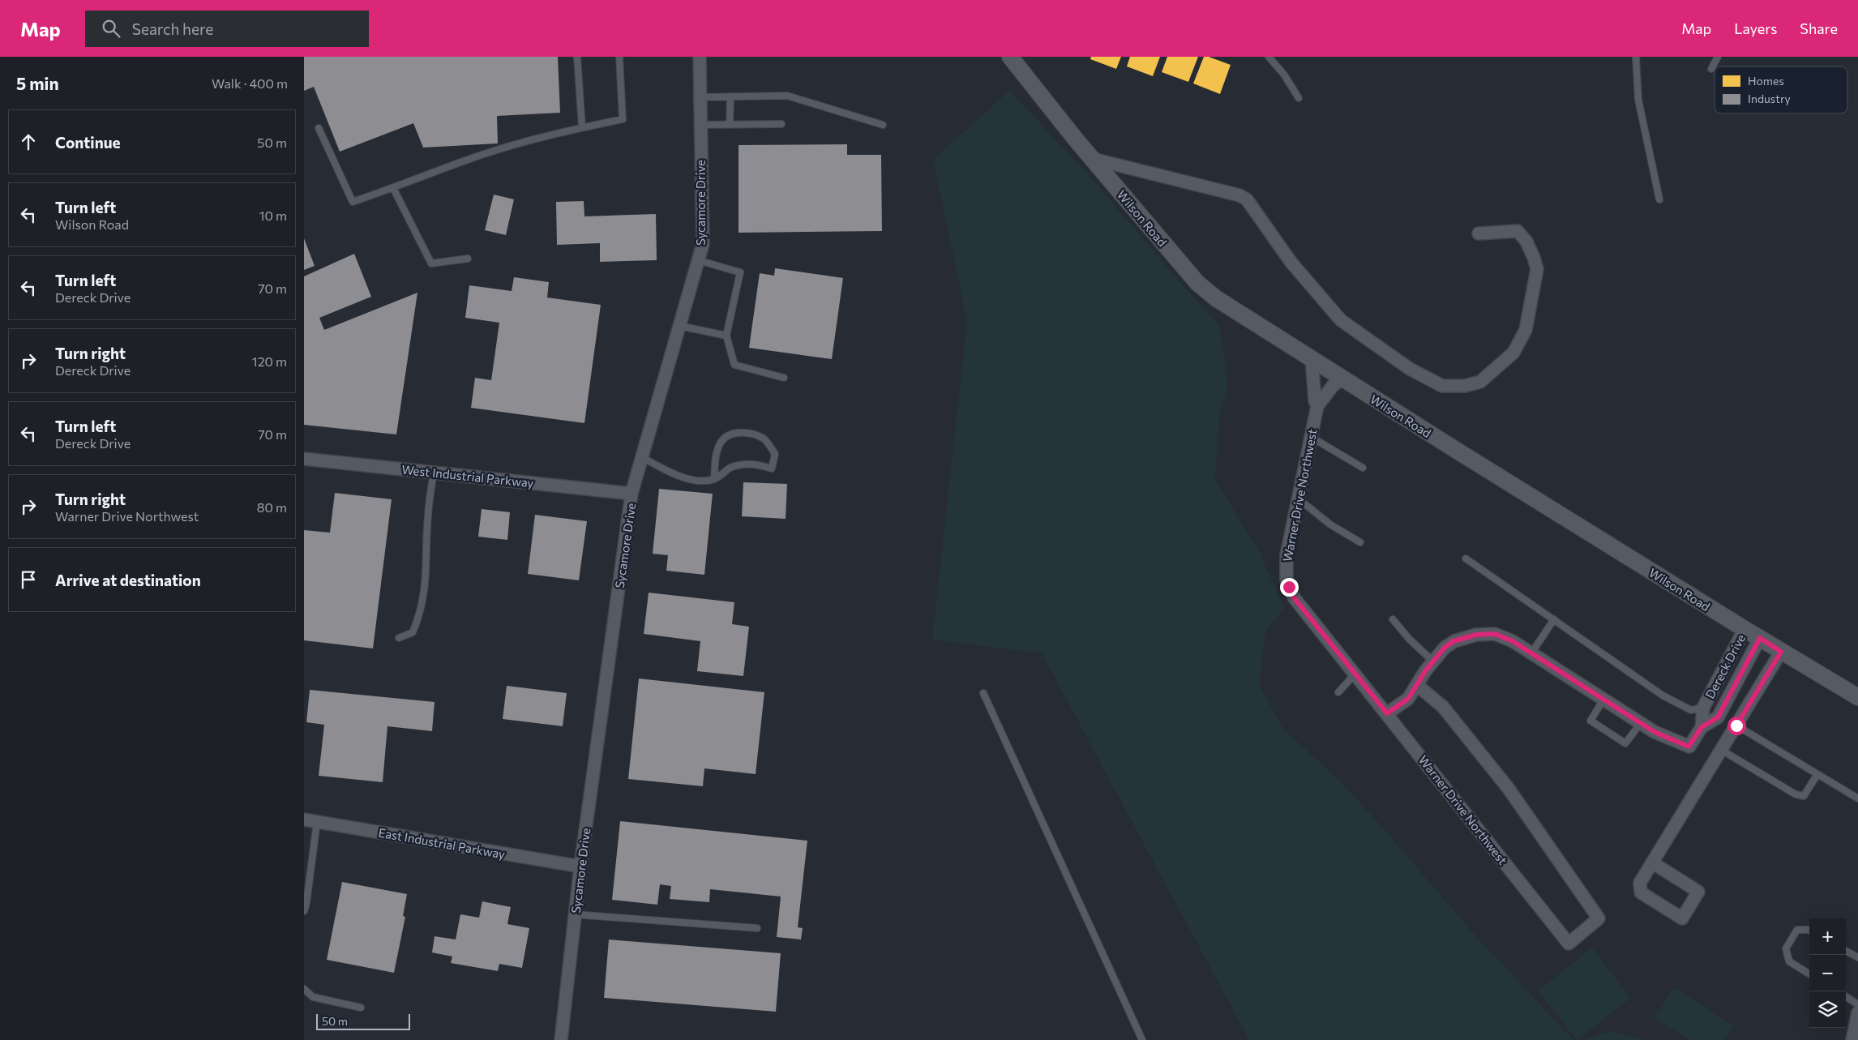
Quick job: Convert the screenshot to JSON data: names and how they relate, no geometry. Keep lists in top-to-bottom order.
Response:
{
  "streets": {
    "street": [
      "Sycamore Drive",
      "Wilson Road",
      "West Industrial Parkway",
      "Warner Drive Northwest",
      "Dereck Drive",
      "East Industrial Parkway"
    ]
  },
  "crossings": [
    ["Sycamore Drive", "West Industrial Parkway"],
    ["Sycamore Drive", "East Industrial Parkway"],
    ["Wilson Road", "Warner Drive Northwest"],
    ["Wilson Road", "Dereck Drive"],
    ["Warner Drive Northwest", "Dereck Drive"]
  ],
  "legend": ["Homes", "Industry"],
  "scale_bar": "50 m",
  "page": {
    "header": "Map",
    "search": "Search here",
    "nav": ["Map", "Layers", "Share"],
    "heading": ["5 min", "Walk · 400 m"],
    "list": [
      ["Continue", "50 m"],
      ["Turn left", "Wilson Road", "10 m"],
      ["Turn left", "Dereck Drive", "70 m"],
      ["Turn right", "Dereck Drive", "120 m"],
      ["Turn left", "Dereck Drive", "70 m"],
      ["Turn right", "Warner Drive Northwest", "80 m"],
      "Arrive at destination"
    ],
    "map_buttons": ["+", "−"],
    "scale": "50 m"
  }
}
